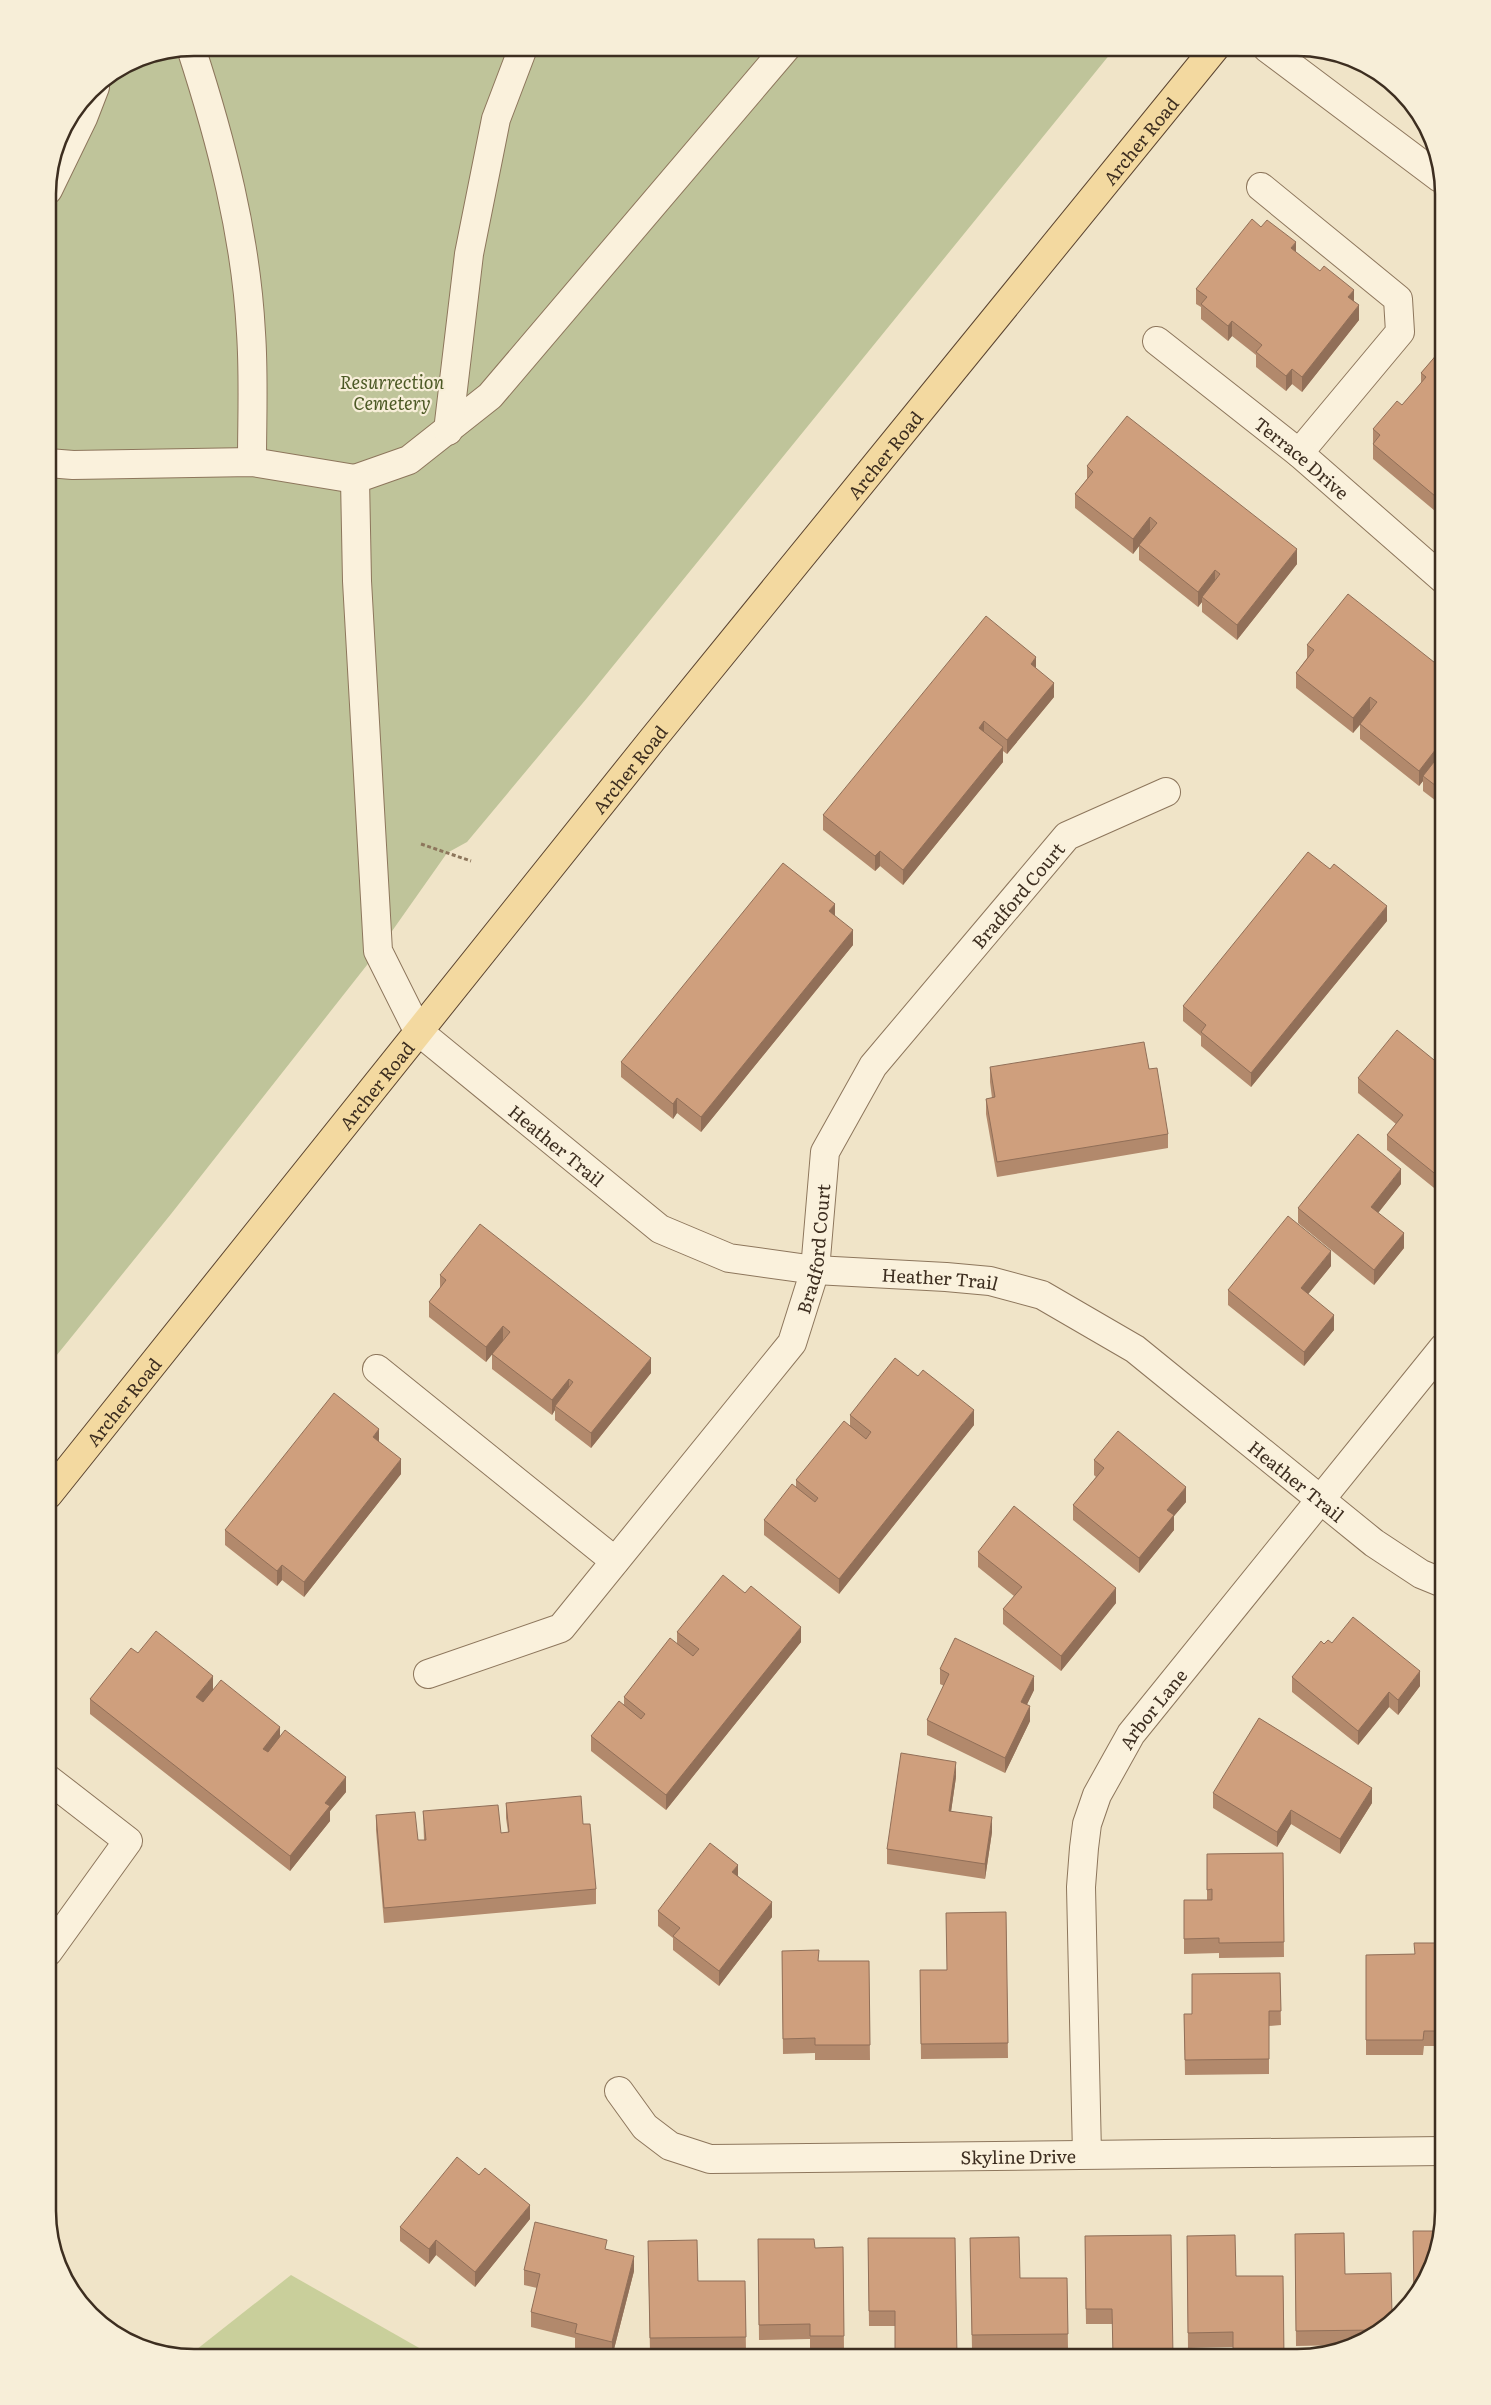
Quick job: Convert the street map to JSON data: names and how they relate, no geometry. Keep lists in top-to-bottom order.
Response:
{
  "streets": {
    "main road": ["Archer Road"],
    "street": [
      "Terrace Drive",
      "Bradford Court",
      "Heather Trail",
      "Arbor Lane",
      "Skyline Drive"
    ]
  },
  "crossings": [
    ["Archer Road", "Heather Trail"],
    ["Bradford Court", "Heather Trail"],
    ["Heather Trail", "Arbor Lane"],
    ["Arbor Lane", "Skyline Drive"]
  ],
  "parks": ["Resurrection Cemetery"]
}
